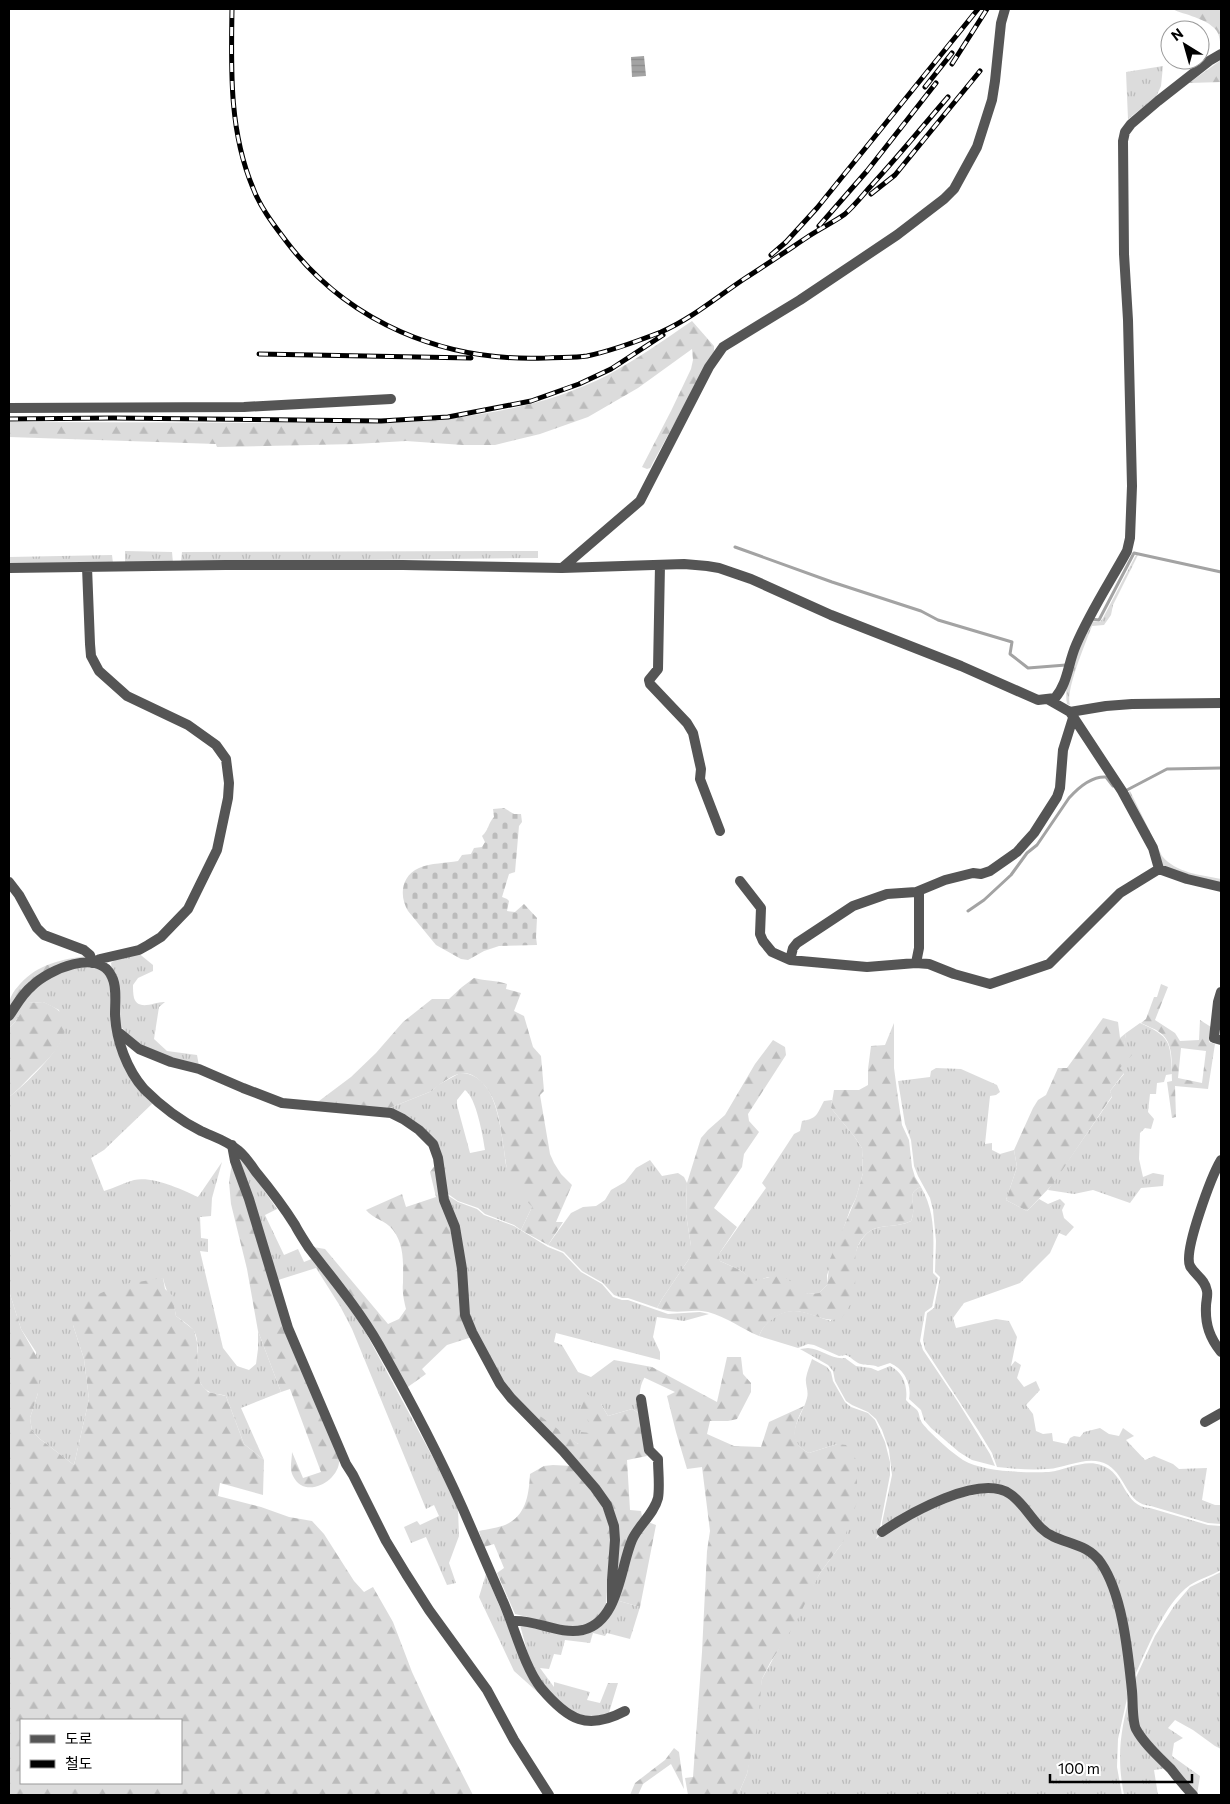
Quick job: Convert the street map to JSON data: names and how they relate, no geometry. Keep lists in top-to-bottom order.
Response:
{
  "legend": ["도로", "철도"],
  "scale_bar": "100 m",
  "north": "top left"
}
